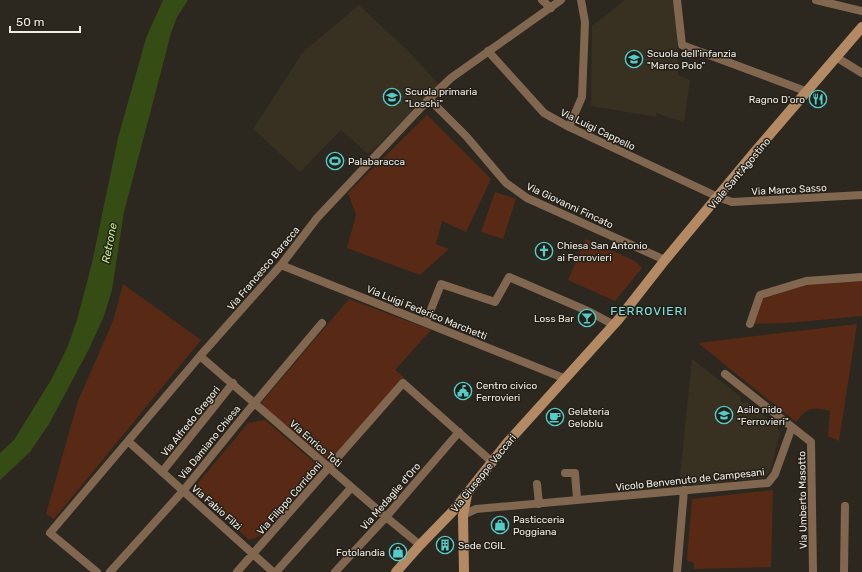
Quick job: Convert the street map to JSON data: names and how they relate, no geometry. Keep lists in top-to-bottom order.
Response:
{
  "streets": {
    "main road": ["Viale Sant'Agostino", "Via Giuseppe Vaccari"],
    "street": [
      "Via Luigi Cappello",
      "Via Marco Sasso",
      "Via Giovanni Fincato",
      "Via Francesco Baracca",
      "Via Luigi Federico Marchetti",
      "Via Alfredo Gregori",
      "Via Damiano Chiesa",
      "Via Enrico Toti",
      "Vicolo Benvenuto de Campesani",
      "Via Medaglie d'Oro",
      "Via Filippo Corridoni",
      "Via Umberto Masotto",
      "Via Fabio Filzi"
    ]
  },
  "crossings": [
    ["Via Luigi Cappello", "Viale Sant'Agostino"],
    ["Via Luigi Cappello", "Via Marco Sasso"],
    ["Via Luigi Cappello", "Via Francesco Baracca"],
    ["Viale Sant'Agostino", "Via Marco Sasso"],
    ["Viale Sant'Agostino", "Via Giovanni Fincato"],
    ["Viale Sant'Agostino", "Via Giuseppe Vaccari"],
    ["Via Giovanni Fincato", "Via Francesco Baracca"],
    ["Via Francesco Baracca", "Via Luigi Federico Marchetti"],
    ["Via Francesco Baracca", "Via Enrico Toti"],
    ["Via Francesco Baracca", "Via Fabio Filzi"],
    ["Via Luigi Federico Marchetti", "Via Giuseppe Vaccari"],
    ["Via Alfredo Gregori", "Via Enrico Toti"],
    ["Via Alfredo Gregori", "Via Fabio Filzi"],
    ["Via Damiano Chiesa", "Via Enrico Toti"],
    ["Via Damiano Chiesa", "Via Fabio Filzi"],
    ["Via Enrico Toti", "Via Giuseppe Vaccari"],
    ["Via Enrico Toti", "Via Medaglie d'Oro"],
    ["Via Enrico Toti", "Via Filippo Corridoni"],
    ["Vicolo Benvenuto de Campesani", "Via Umberto Masotto"],
    ["Via Medaglie d'Oro", "Via Filippo Corridoni"],
    ["Via Filippo Corridoni", "Via Fabio Filzi"]
  ],
  "districts": ["FERROVIERI"],
  "water": ["Retrone"],
  "places": {
    "school or university": ["Scuola dell'infanzia \"Marco Polo\"", "Scuola primaria \"Loschi\"", "Asilo nido \"Ferrovieri\""],
    "restaurant": ["Ragno D'oro"],
    "sports": ["Palabaracca"],
    "church": ["Chiesa San Antonio ai Ferrovieri"],
    "bar": ["Loss Bar"],
    "public building": ["Centro civico Ferrovieri"],
    "cafe": ["Gelateria Geloblu"],
    "shop": ["Pasticceria Poggiana", "Fotolandia"],
    "building": ["Sede CGIL"]
  },
  "scale_bar": "50 m"
}
